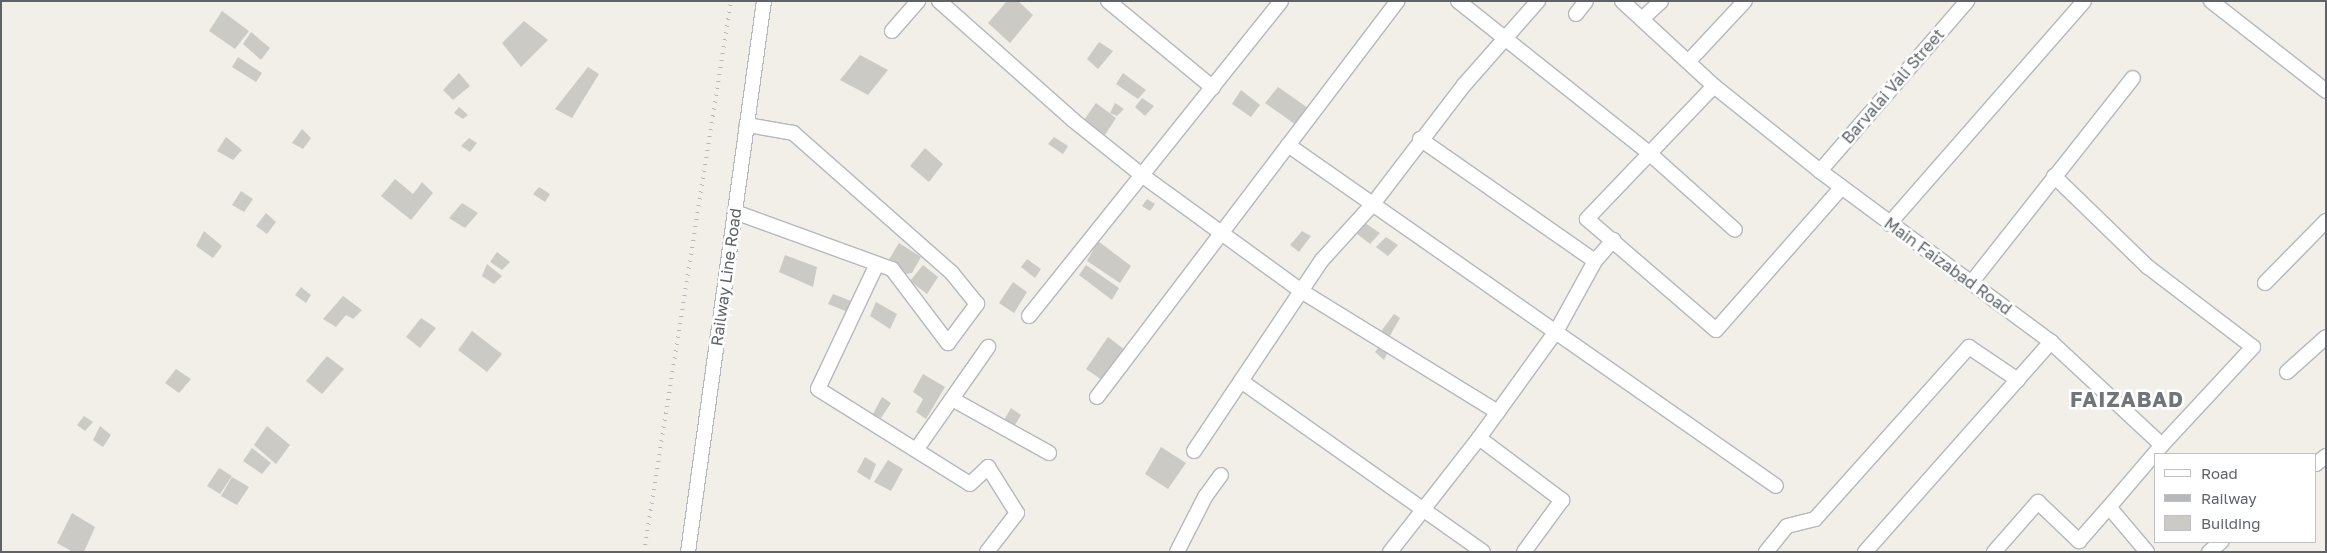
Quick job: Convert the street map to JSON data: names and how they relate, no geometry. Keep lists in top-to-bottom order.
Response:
{
  "streets": {
    "street": ["Barvalai Vali Street", "Main Faizabad Road", "Railway Line Road"]
  },
  "crossings": [
    ["Barvalai Vali Street", "Main Faizabad Road"]
  ],
  "districts": ["FAIZABAD"],
  "legend": ["Road", "Railway", "Building"]
}
